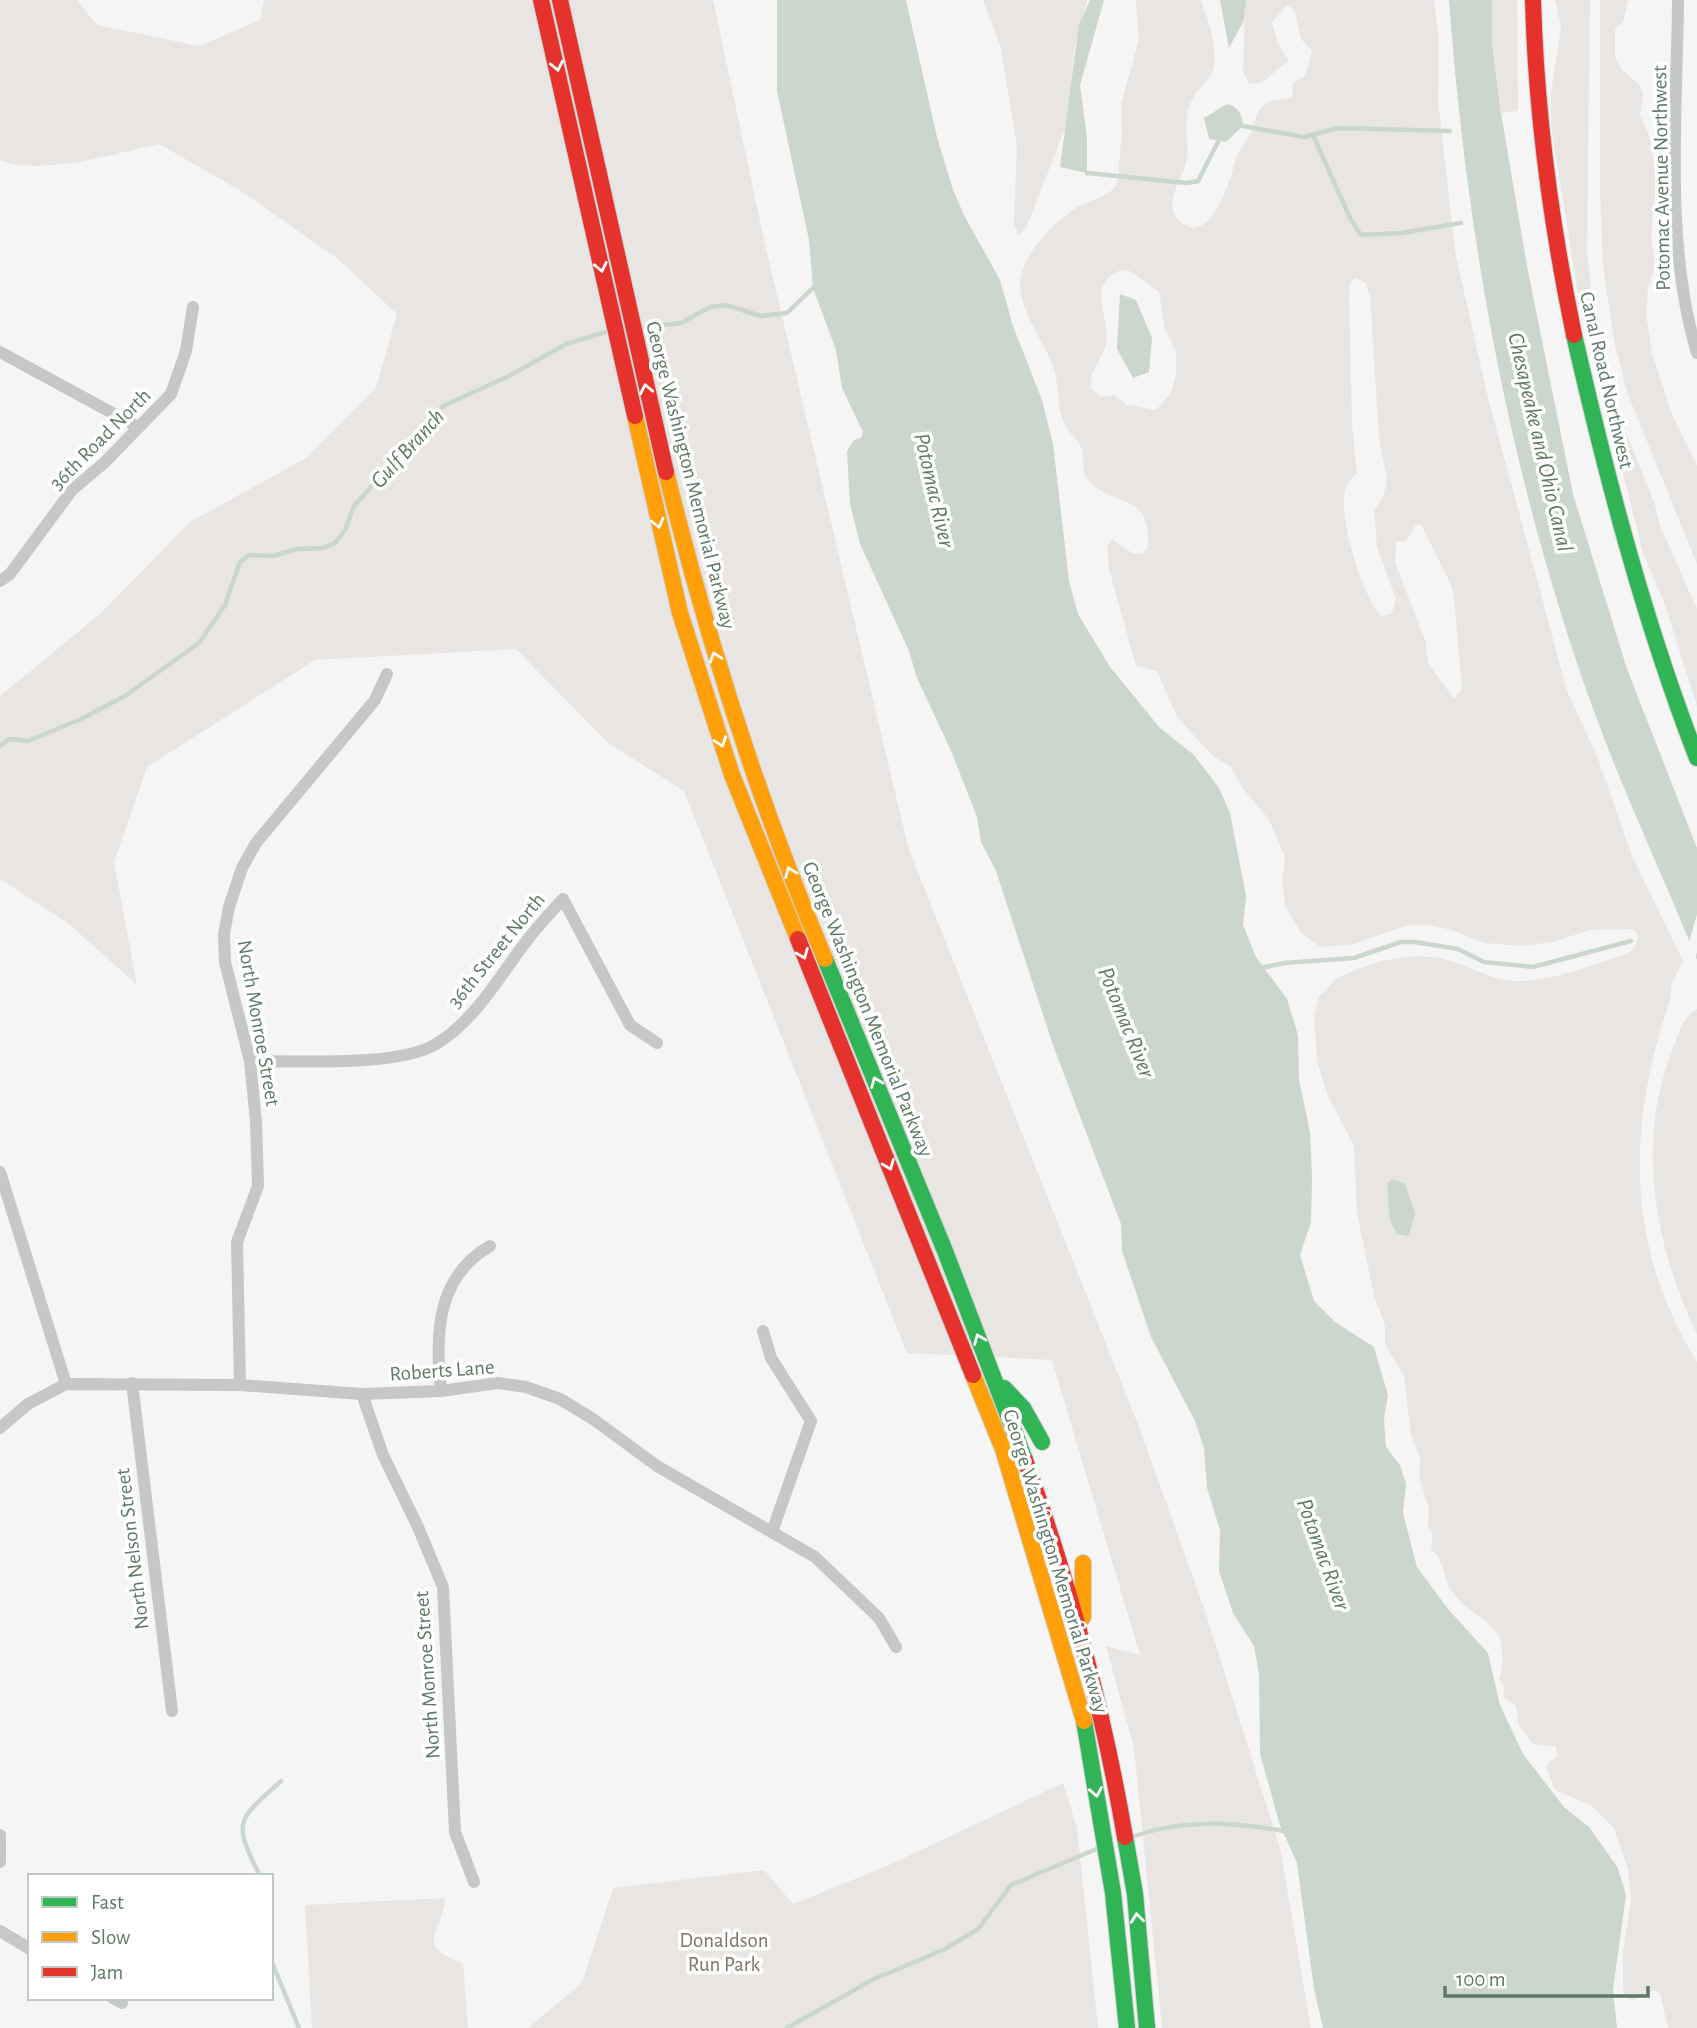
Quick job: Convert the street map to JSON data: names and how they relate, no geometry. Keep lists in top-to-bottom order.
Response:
{
  "streets": {
    "highway": ["Canal Road Northwest", "George Washington Memorial Parkway"],
    "street": [
      "Potomac Avenue Northwest",
      "36th Road North",
      "36th Street North",
      "North Monroe Street",
      "Roberts Lane",
      "North Nelson Street"
    ]
  },
  "crossings": [
    ["36th Street North", "North Monroe Street"],
    ["North Monroe Street", "Roberts Lane"],
    ["Roberts Lane", "North Nelson Street"]
  ],
  "water": ["Chesapeake and Ohio Canal", "Gulf Branch", "Potomac River"],
  "parks": ["Donaldson Run Park"],
  "legend": ["Fast", "Slow", "Jam"],
  "scale_bar": "100 m"
}
